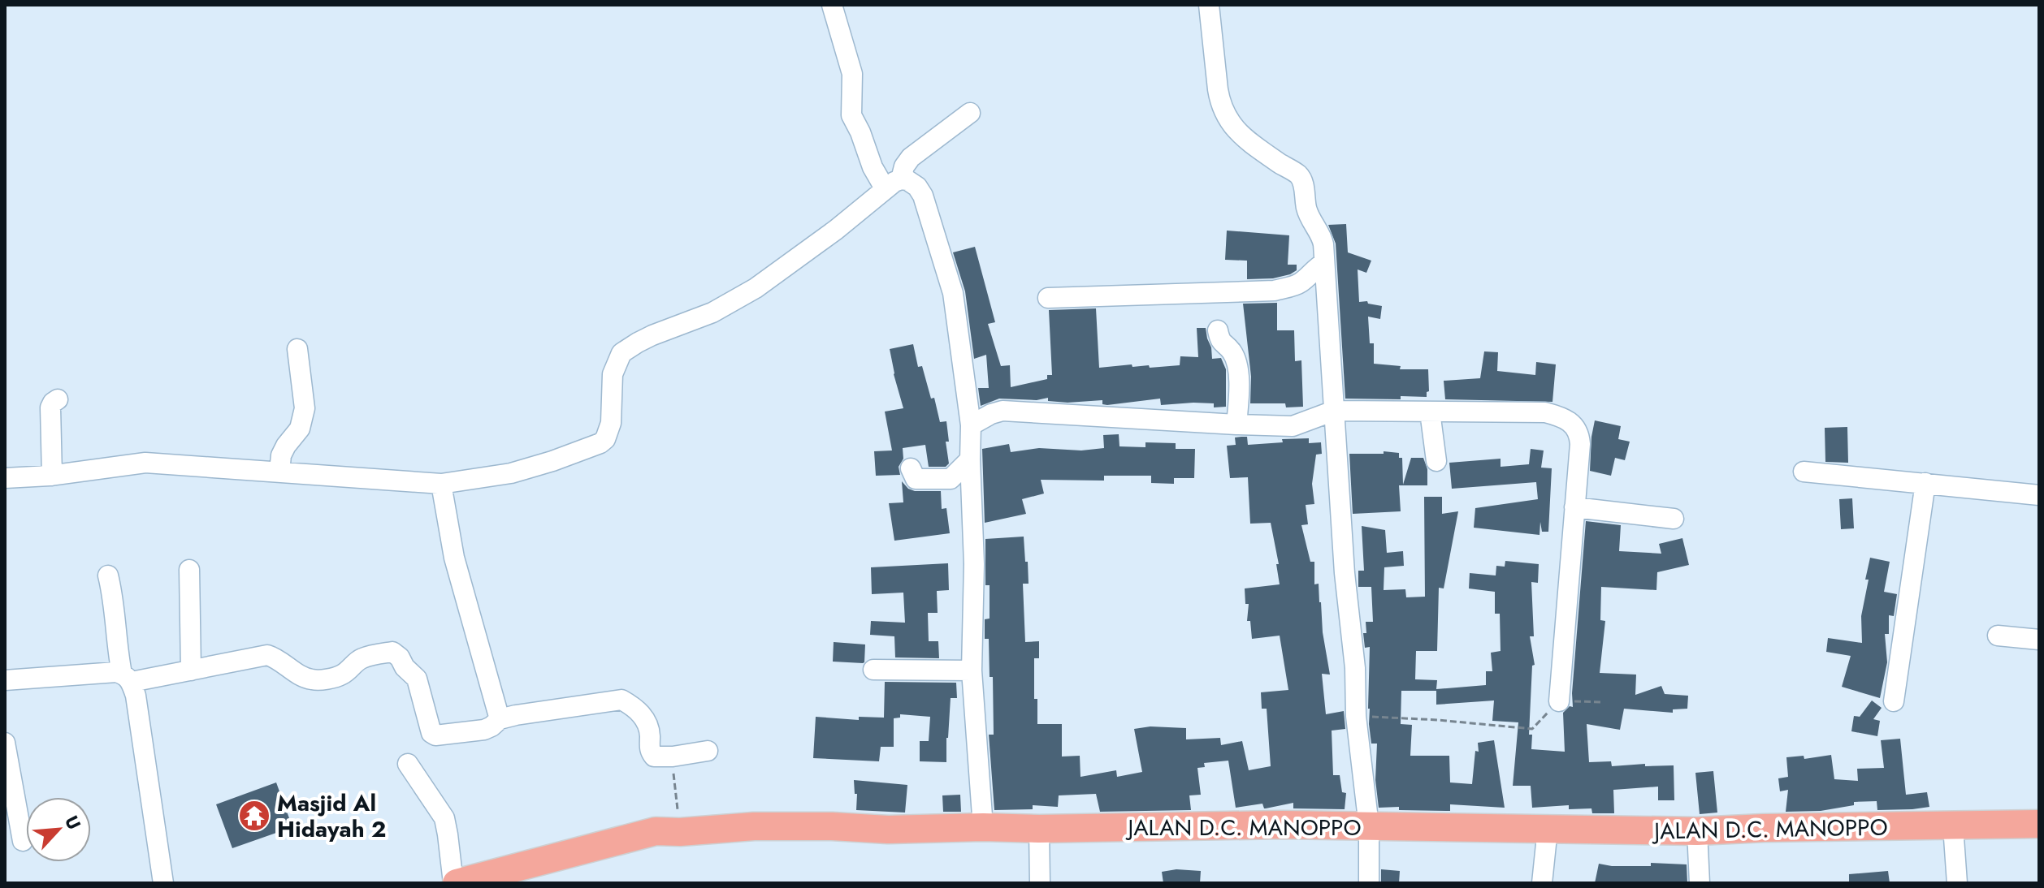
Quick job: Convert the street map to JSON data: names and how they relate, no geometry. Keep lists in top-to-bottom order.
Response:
{
  "streets": {
    "highway": ["JALAN D.C. MANOPPO"]
  },
  "places": {
    "temple": ["Masjid Al Hidayah 2"]
  },
  "north": "top right"
}
